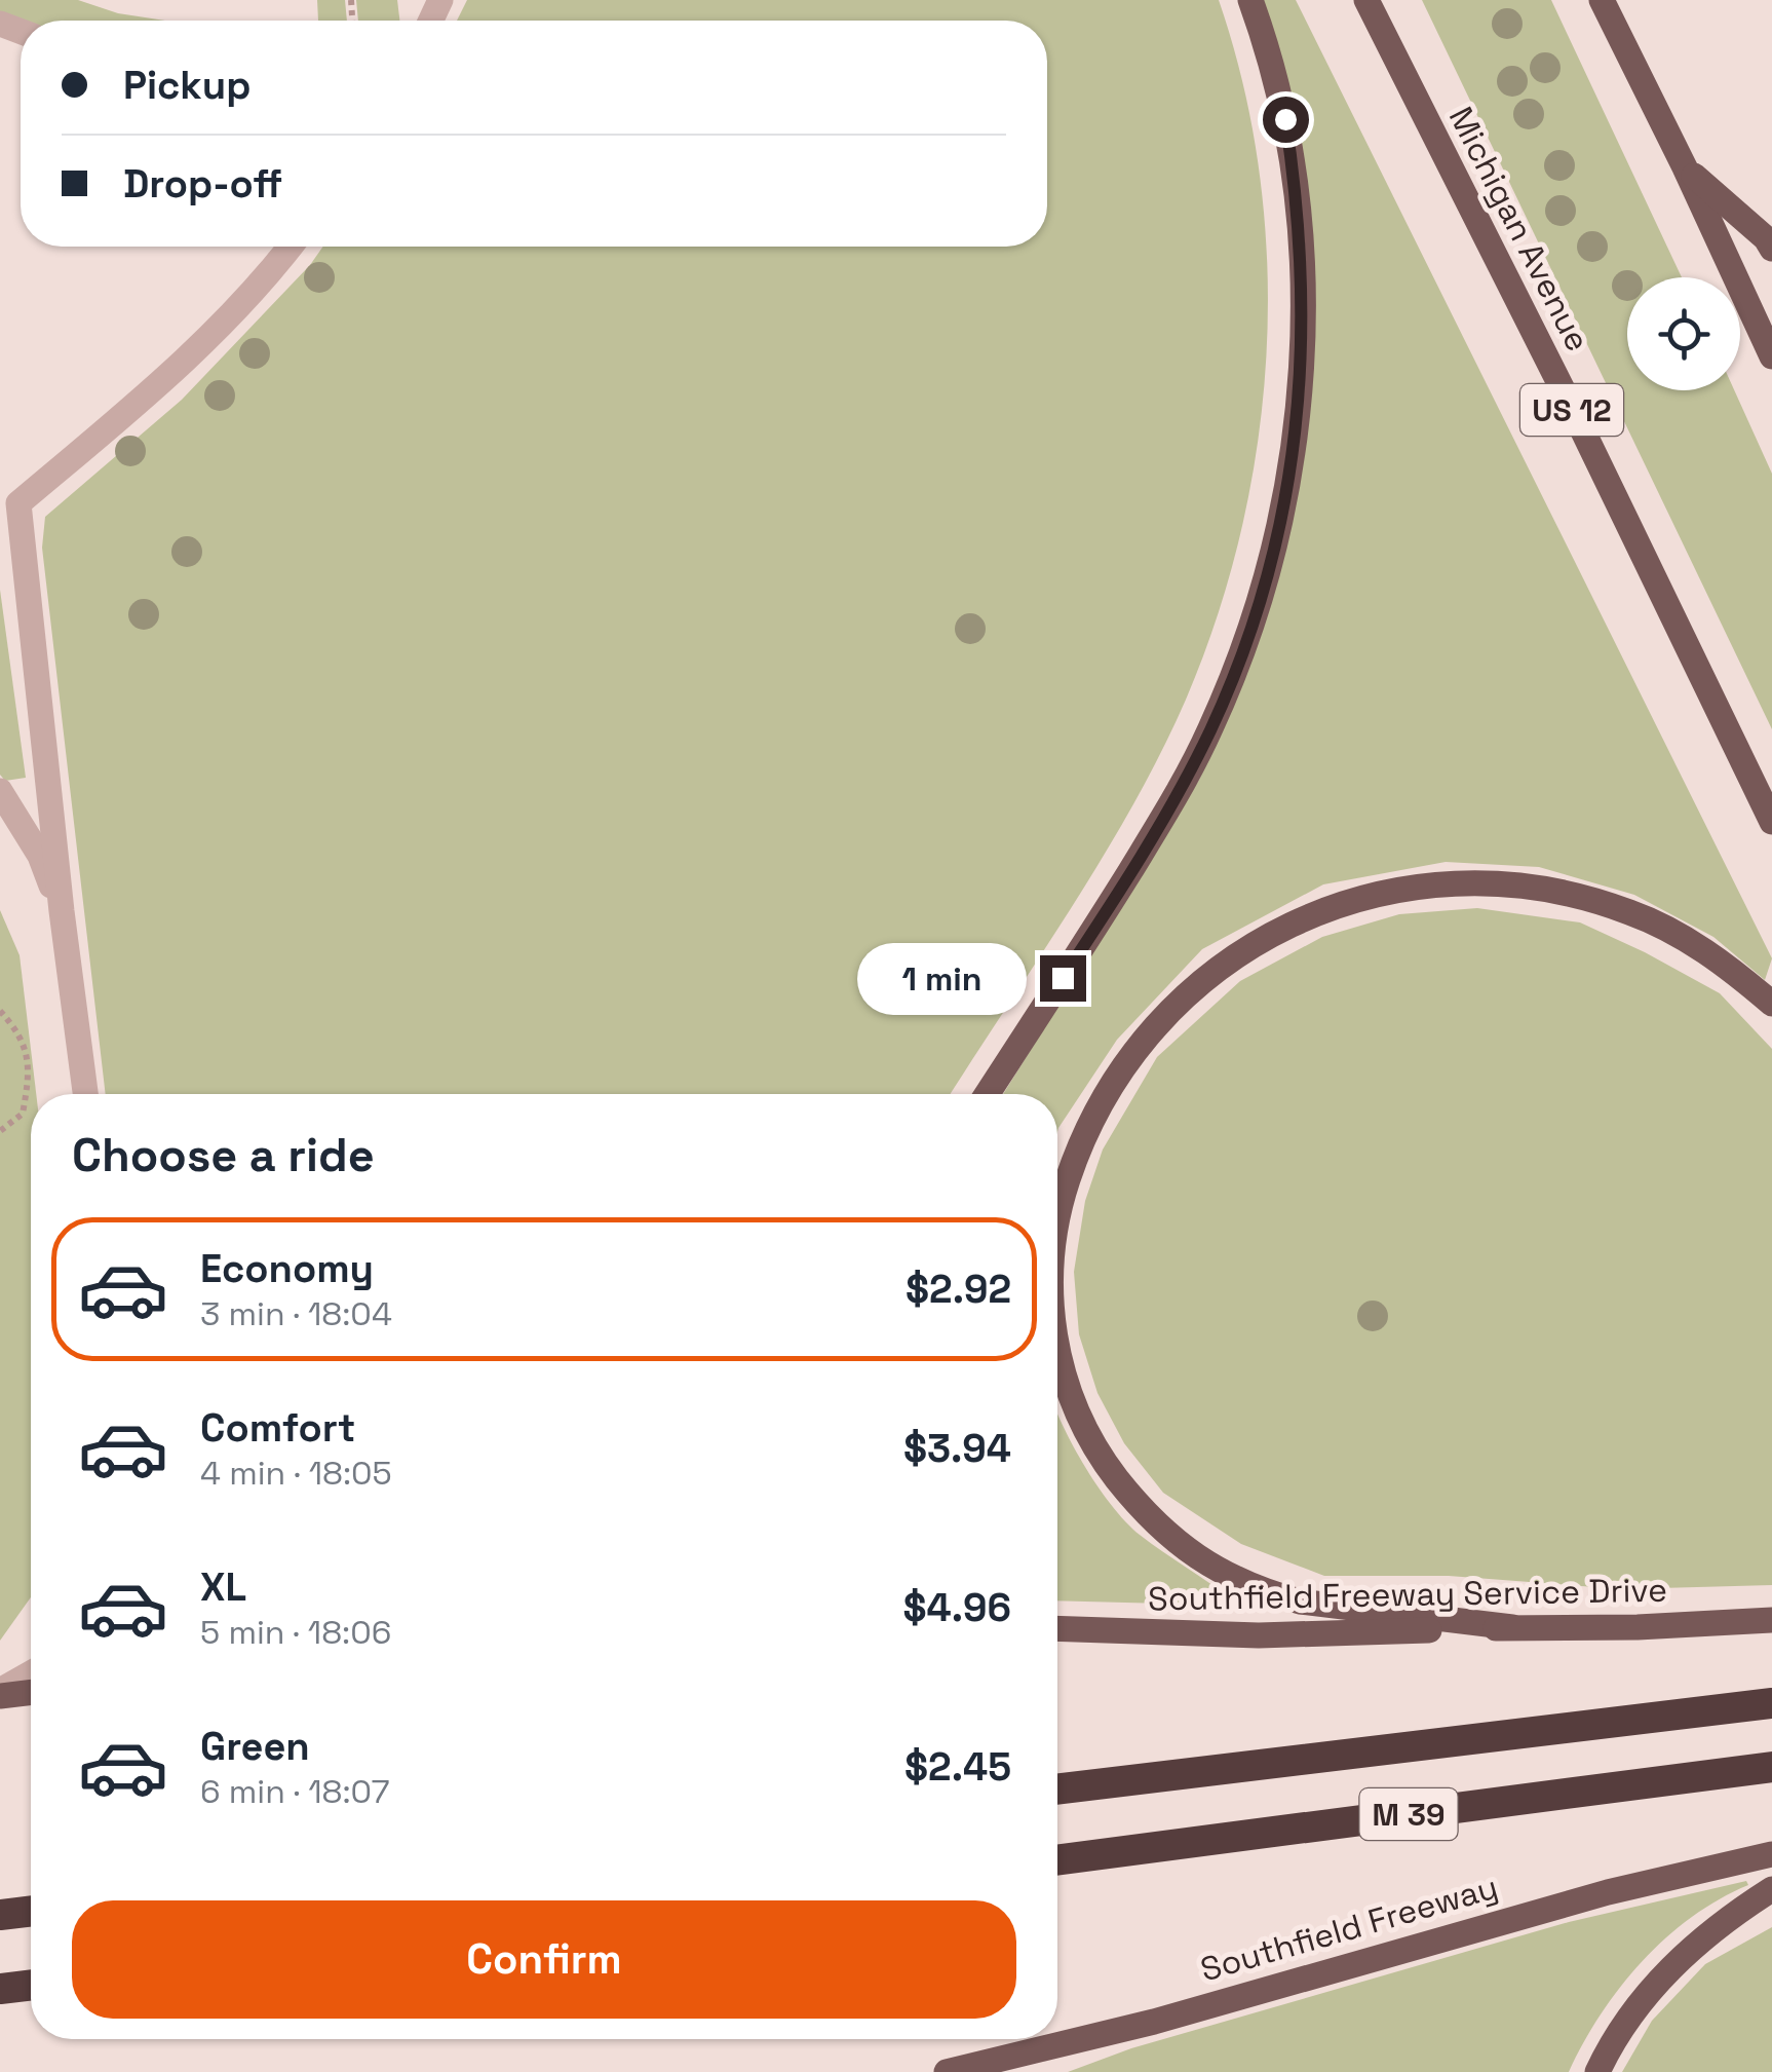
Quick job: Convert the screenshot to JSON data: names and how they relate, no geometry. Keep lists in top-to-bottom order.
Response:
{
  "streets": {
    "highway": ["M 39"],
    "main road": [
      "Michigan Avenue",
      "US 12",
      "Southfield Freeway Service Drive",
      "Southfield Freeway"
    ]
  },
  "page": {
    "banner": ["Pickup", "Drop-off"],
    "bubble": "1 min",
    "heading": "Choose a ride",
    "list": [
      {
        "name": "Economy",
        "note": "3 min · 18:04",
        "value": "$2.92"
      },
      {
        "name": "Comfort",
        "note": "4 min · 18:05",
        "value": "$3.94"
      },
      {
        "name": "XL",
        "note": "5 min · 18:06",
        "value": "$4.96"
      },
      {
        "name": "Green",
        "note": "6 min · 18:07",
        "value": "$2.45"
      }
    ],
    "buttons": "Confirm"
  }
}
